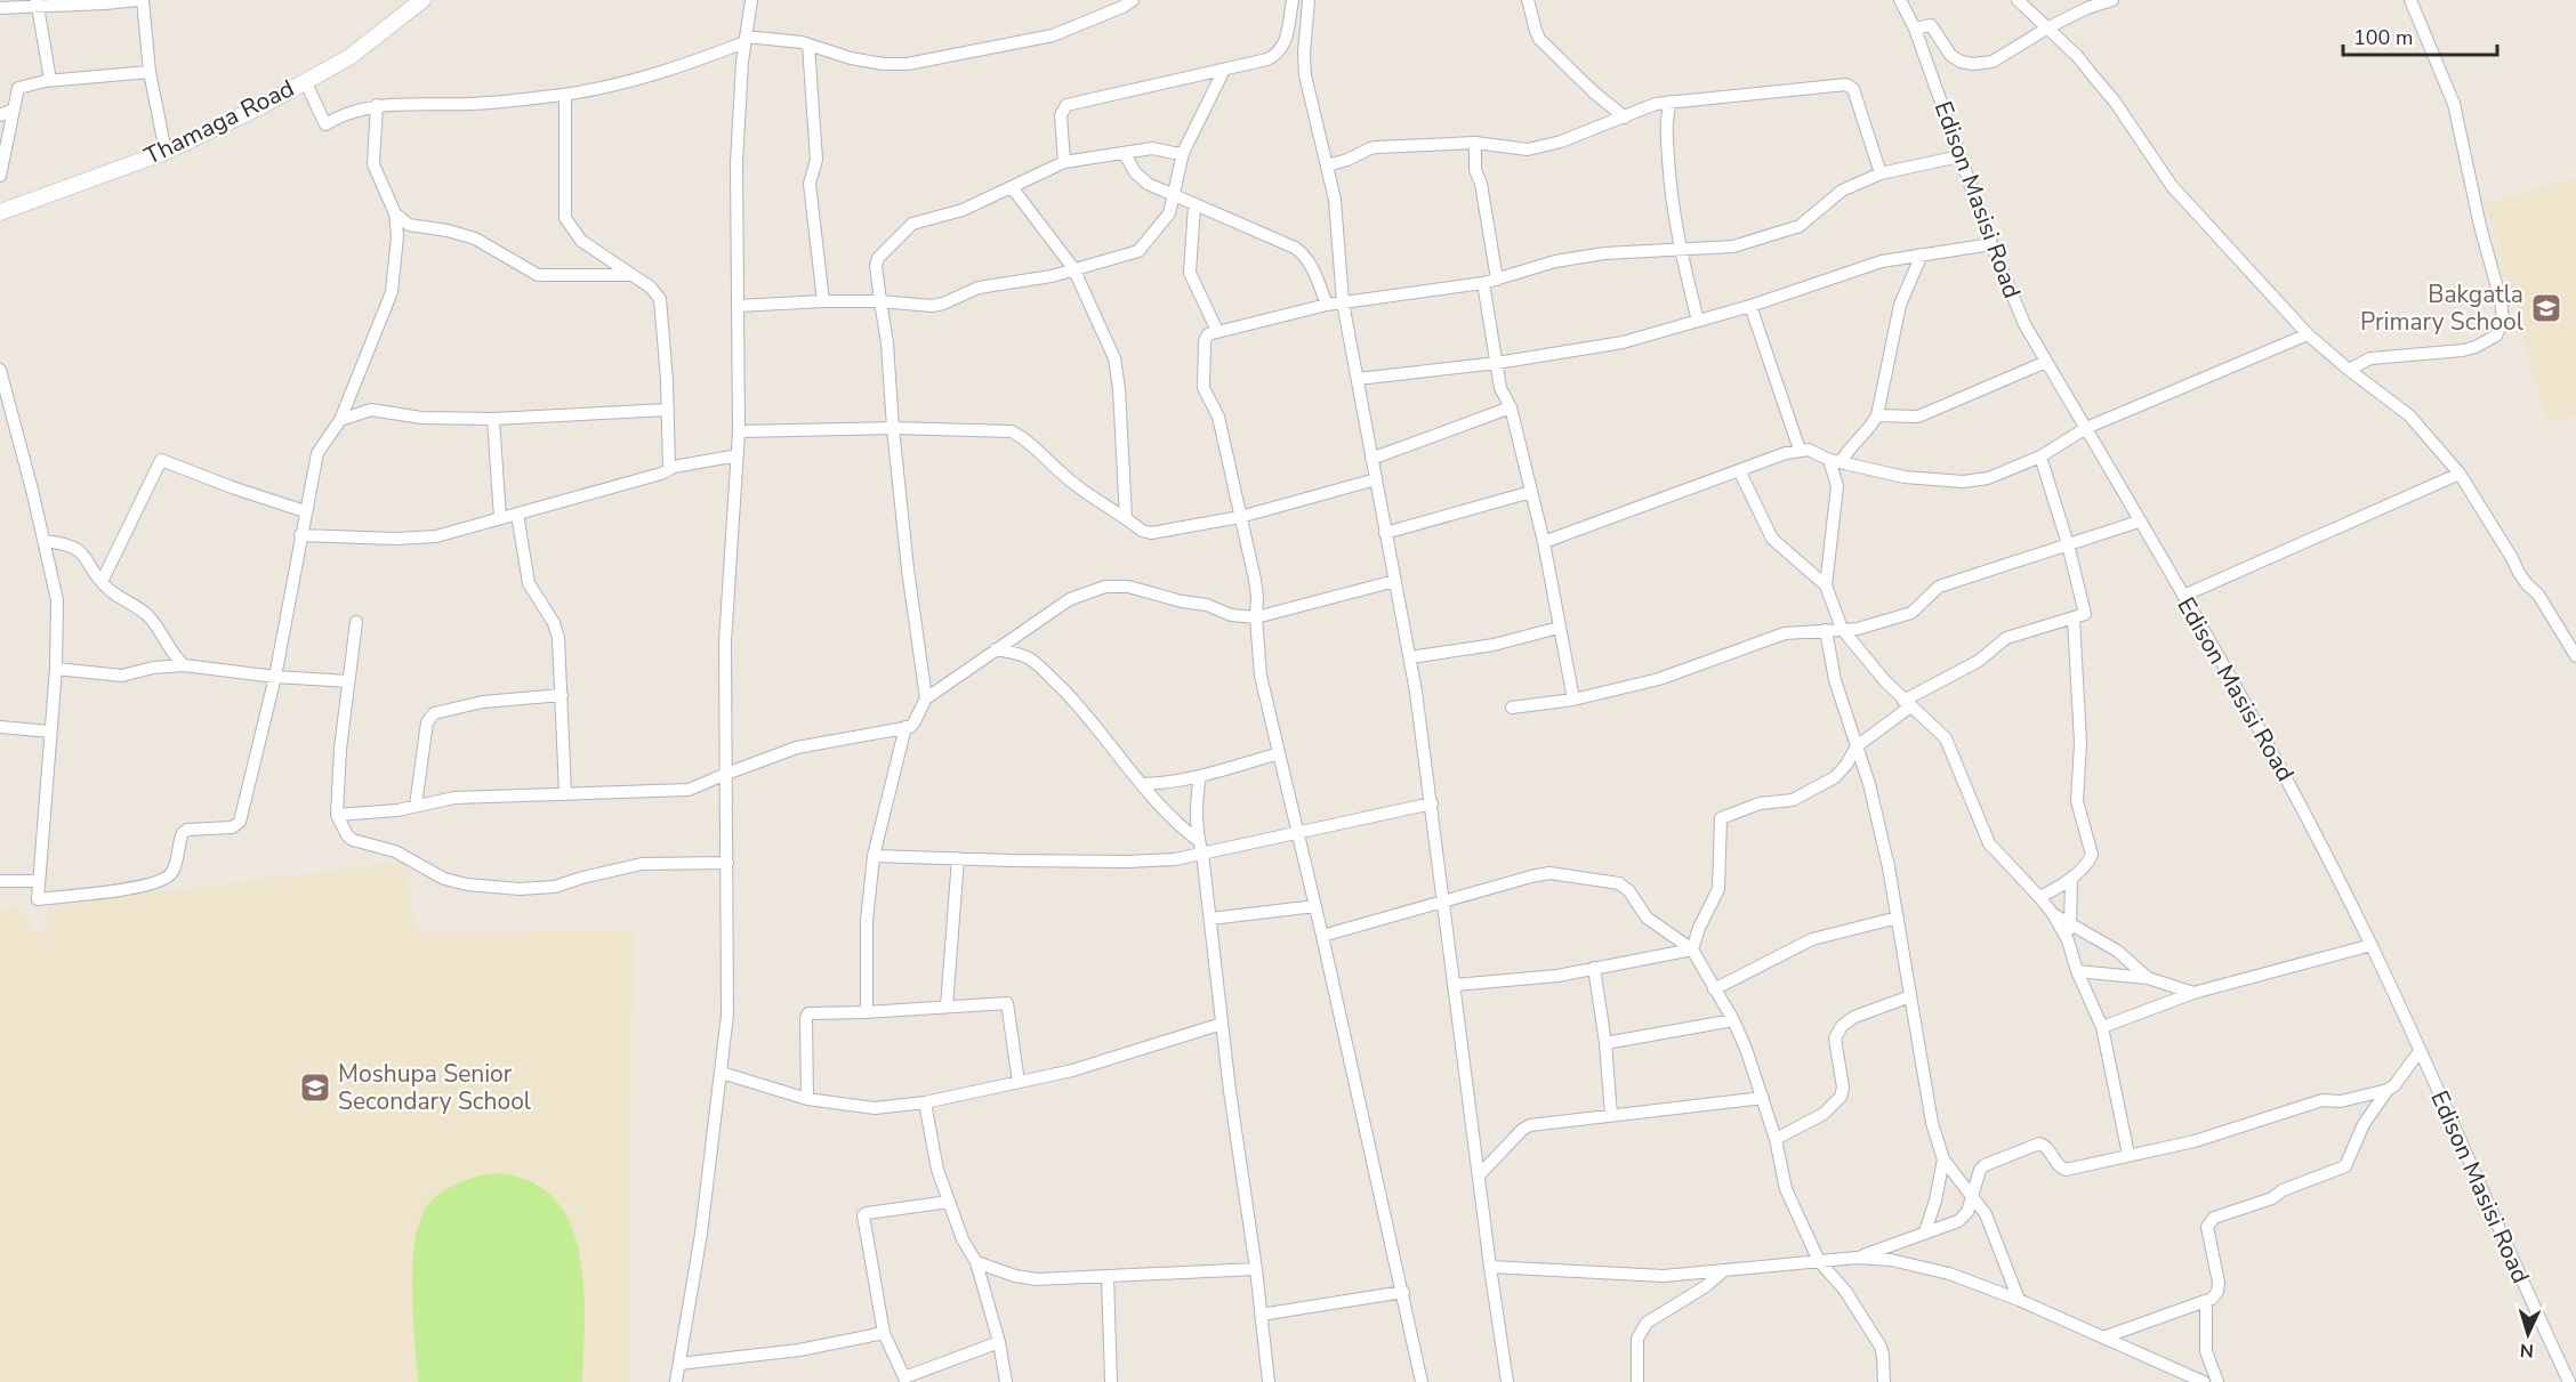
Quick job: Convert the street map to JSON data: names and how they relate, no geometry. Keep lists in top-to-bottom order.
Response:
{
  "streets": {
    "main road": ["Thamaga Road"],
    "street": ["Edison Masisi Road"]
  },
  "places": {
    "school or university": ["Bakgatla Primary School", "Moshupa Senior Secondary School"]
  },
  "scale_bar": "100 m",
  "north": "bottom"
}
